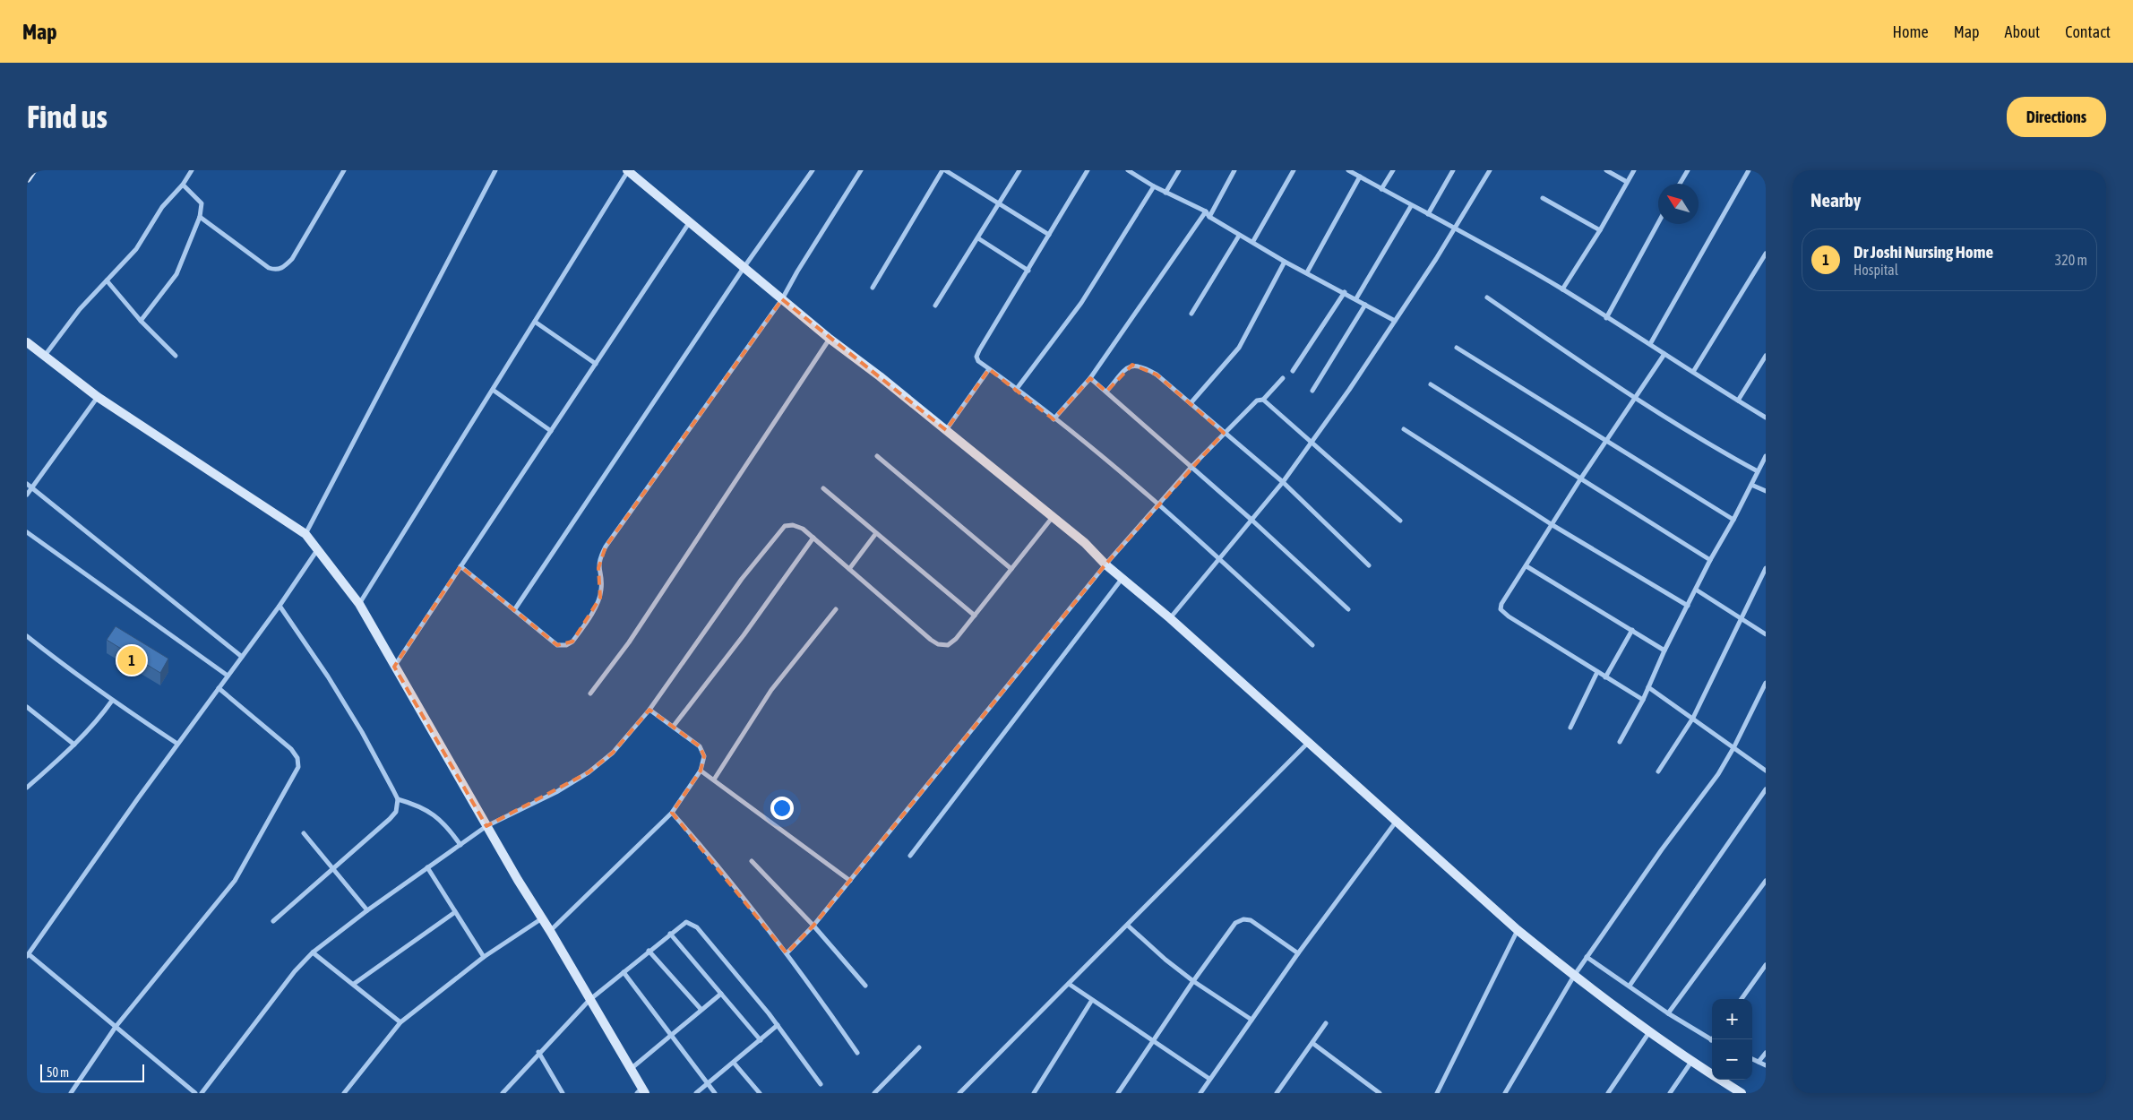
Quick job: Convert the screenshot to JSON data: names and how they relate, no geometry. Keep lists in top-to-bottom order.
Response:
{
  "scale_bar": "50 m",
  "north": "top left",
  "page": {
    "header": "Map",
    "nav": [
      "Home",
      "Map",
      "About",
      "Contact"
    ],
    "buttons": "Directions",
    "title": "Find us",
    "heading": "Nearby",
    "list": [
      {
        "mark": "1",
        "name": "Dr Joshi Nursing Home",
        "note": "Hospital",
        "value": "320 m"
      }
    ],
    "pins": "1",
    "map_buttons": ["+", "−"],
    "scale": "50 m"
  }
}
